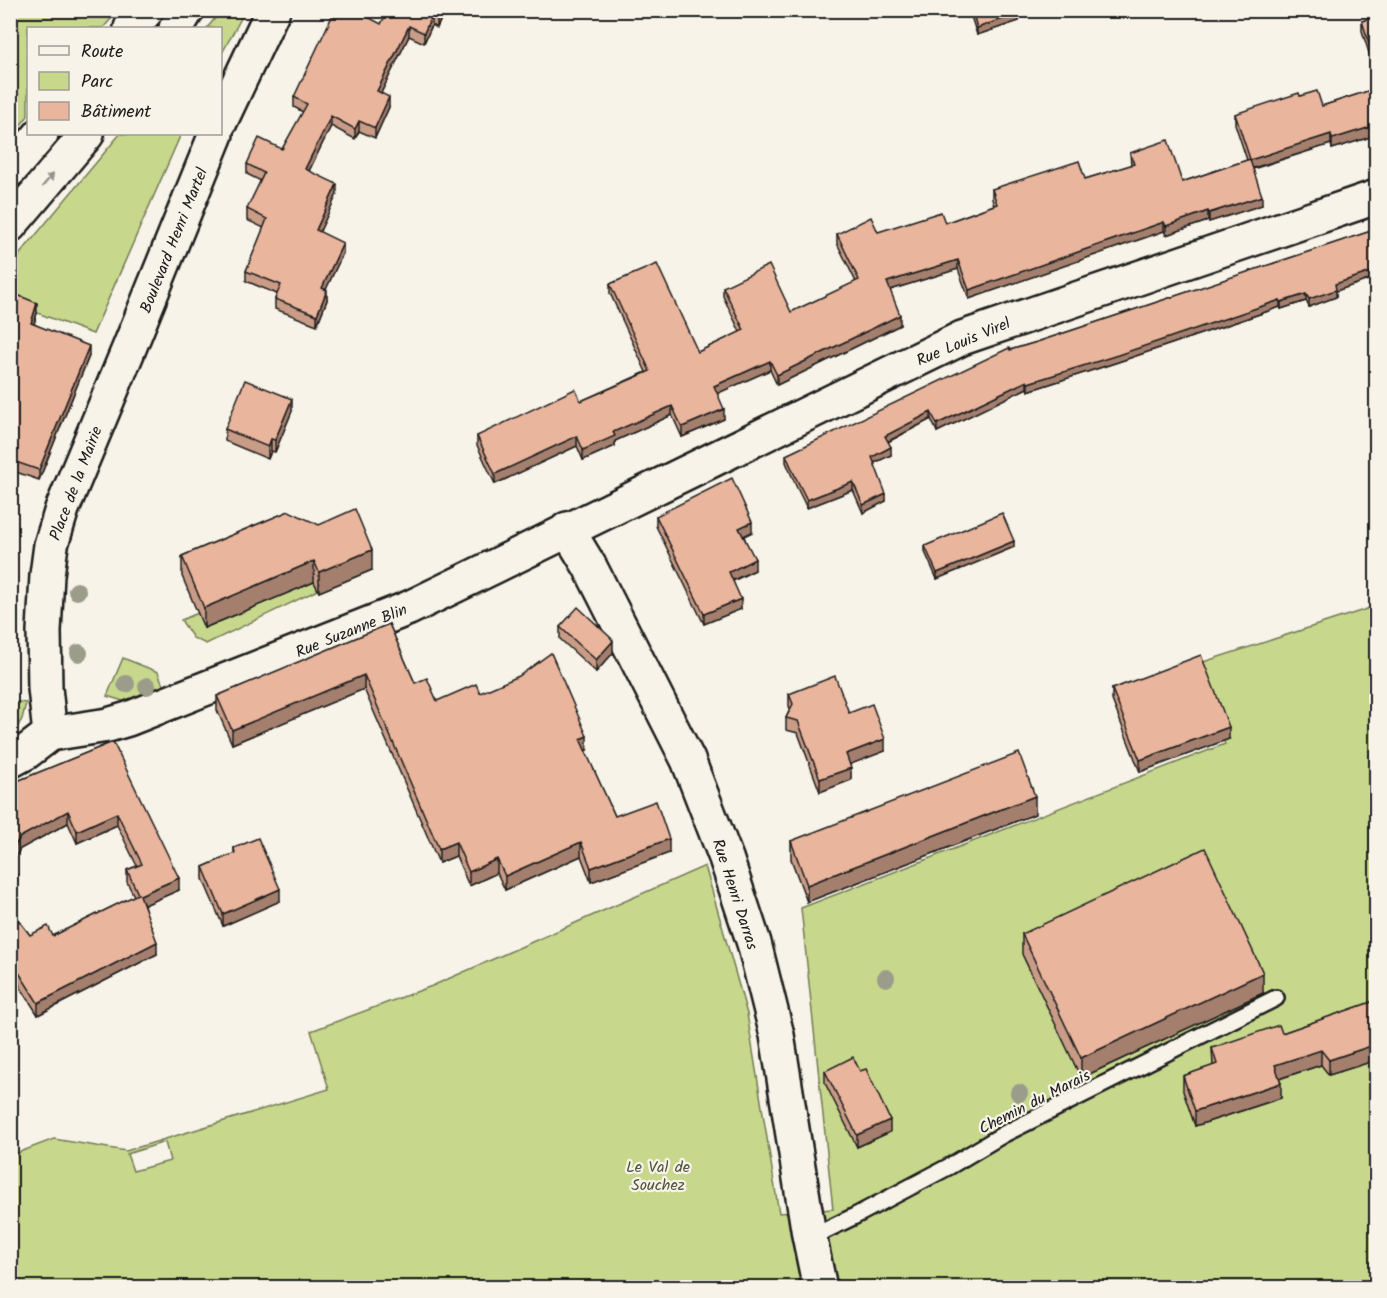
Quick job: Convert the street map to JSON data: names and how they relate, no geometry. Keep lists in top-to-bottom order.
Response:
{
  "streets": {
    "street": [
      "Boulevard Henri Martel",
      "Rue Louis Virel",
      "Place de la Mairie",
      "Rue Suzanne Blin",
      "Rue Henri Darras"
    ],
    "lane": ["Chemin du Marais"]
  },
  "crossings": [
    ["Boulevard Henri Martel", "Place de la Mairie"],
    ["Rue Louis Virel", "Rue Suzanne Blin"],
    ["Rue Louis Virel", "Rue Henri Darras"],
    ["Place de la Mairie", "Rue Suzanne Blin"],
    ["Rue Suzanne Blin", "Rue Henri Darras"],
    ["Rue Henri Darras", "Chemin du Marais"]
  ],
  "parks": ["Le Val de Souchez"],
  "legend": ["Route", "Parc", "Bâtiment"]
}
